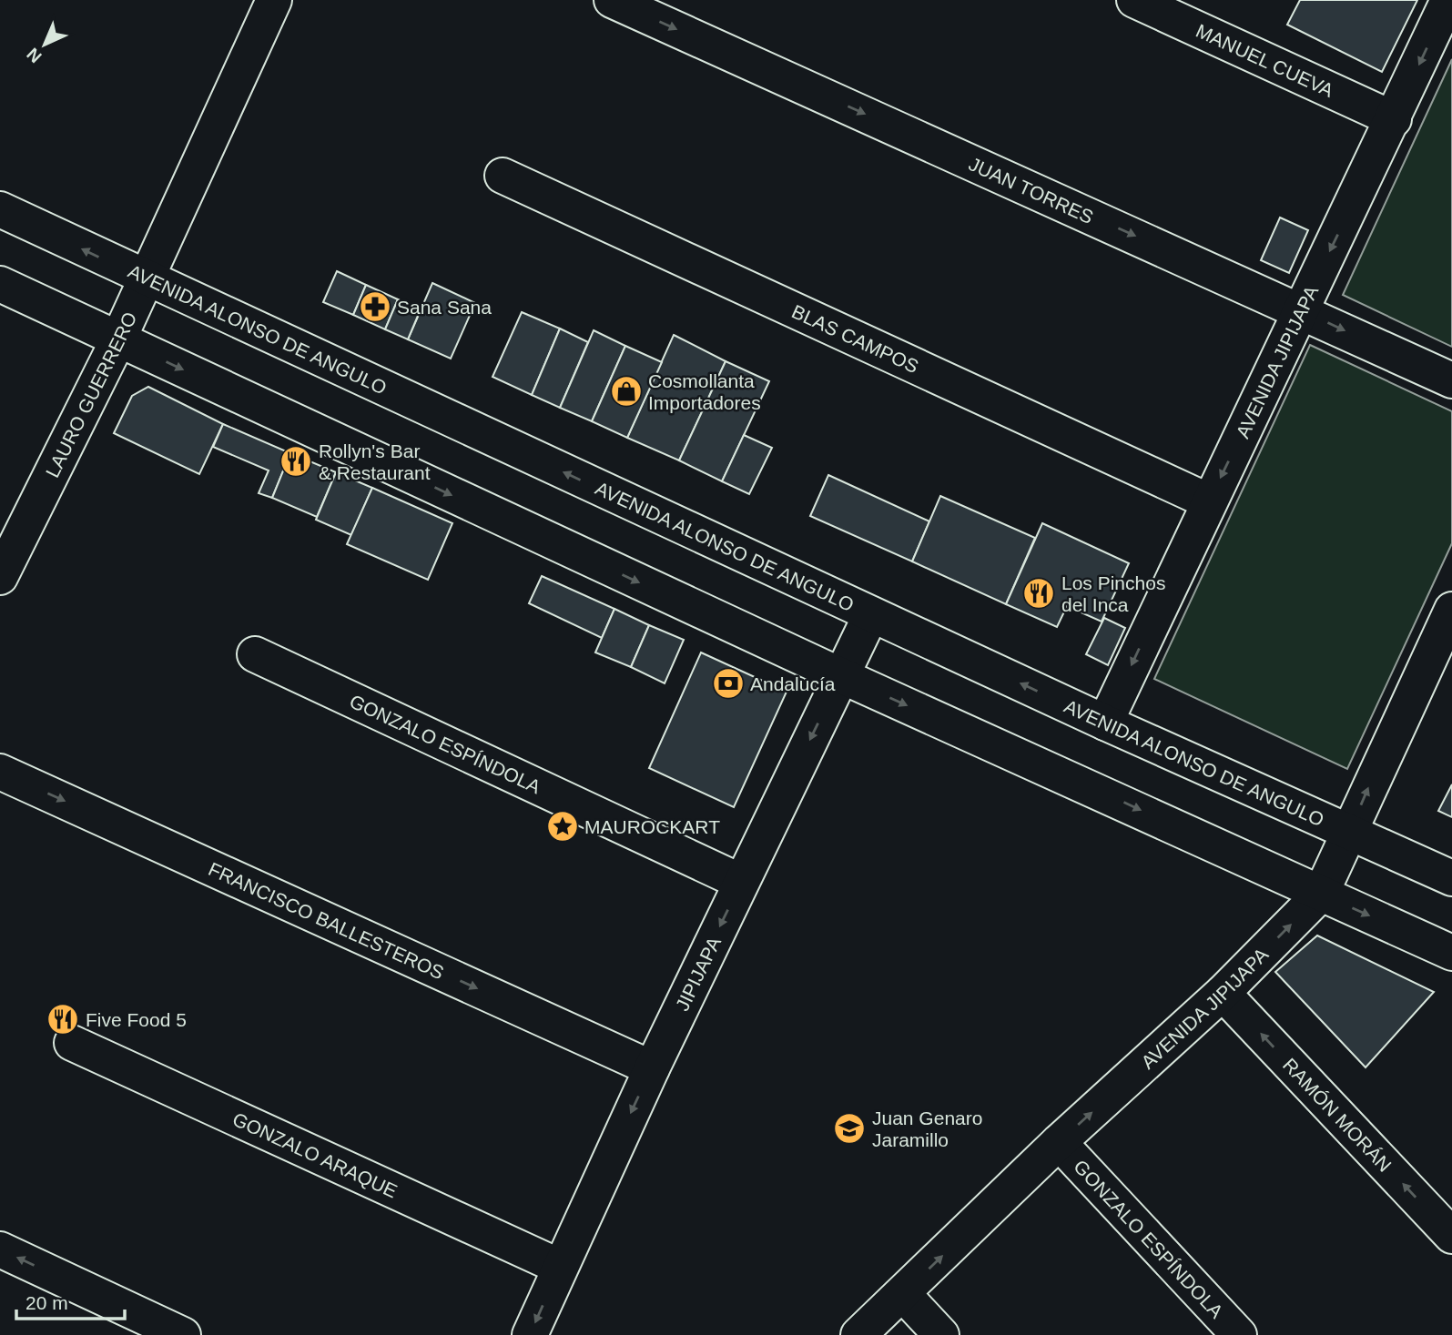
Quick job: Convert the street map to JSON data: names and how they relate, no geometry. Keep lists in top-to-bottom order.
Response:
{
  "streets": {
    "street": [
      "MANUEL CUEVA",
      "JUAN TORRES",
      "AVENIDA ALONSO DE ANGULO",
      "BLAS CAMPOS",
      "AVENIDA JIPIJAPA",
      "LAURO GUERRERO",
      "GONZALO ESPÍNDOLA",
      "FRANCISCO BALLESTEROS",
      "JIPIJAPA",
      "RAMÓN MORÁN",
      "GONZALO ARAQUE"
    ]
  },
  "crossings": [
    ["MANUEL CUEVA", "AVENIDA JIPIJAPA"],
    ["JUAN TORRES", "AVENIDA JIPIJAPA"],
    ["AVENIDA ALONSO DE ANGULO", "AVENIDA JIPIJAPA"],
    ["AVENIDA ALONSO DE ANGULO", "LAURO GUERRERO"],
    ["AVENIDA ALONSO DE ANGULO", "JIPIJAPA"],
    ["BLAS CAMPOS", "AVENIDA JIPIJAPA"],
    ["AVENIDA JIPIJAPA", "GONZALO ESPÍNDOLA"],
    ["AVENIDA JIPIJAPA", "RAMÓN MORÁN"],
    ["GONZALO ESPÍNDOLA", "JIPIJAPA"],
    ["FRANCISCO BALLESTEROS", "JIPIJAPA"],
    ["JIPIJAPA", "GONZALO ARAQUE"]
  ],
  "one_way": ["JUAN TORRES", "FRANCISCO BALLESTEROS", "JIPIJAPA"],
  "places": {
    "pharmacy": ["Sana Sana"],
    "shop": ["Cosmollanta Importadores"],
    "restaurant": ["Rollyn's Bar & Restaurant", "Los Pinchos del Inca", "Five Food 5"],
    "bank": ["Andalucía"],
    "place": ["MAUROCKART"],
    "school or university": ["Juan Genaro Jaramillo"]
  },
  "scale_bar": "20 m",
  "north": "bottom left"
}
